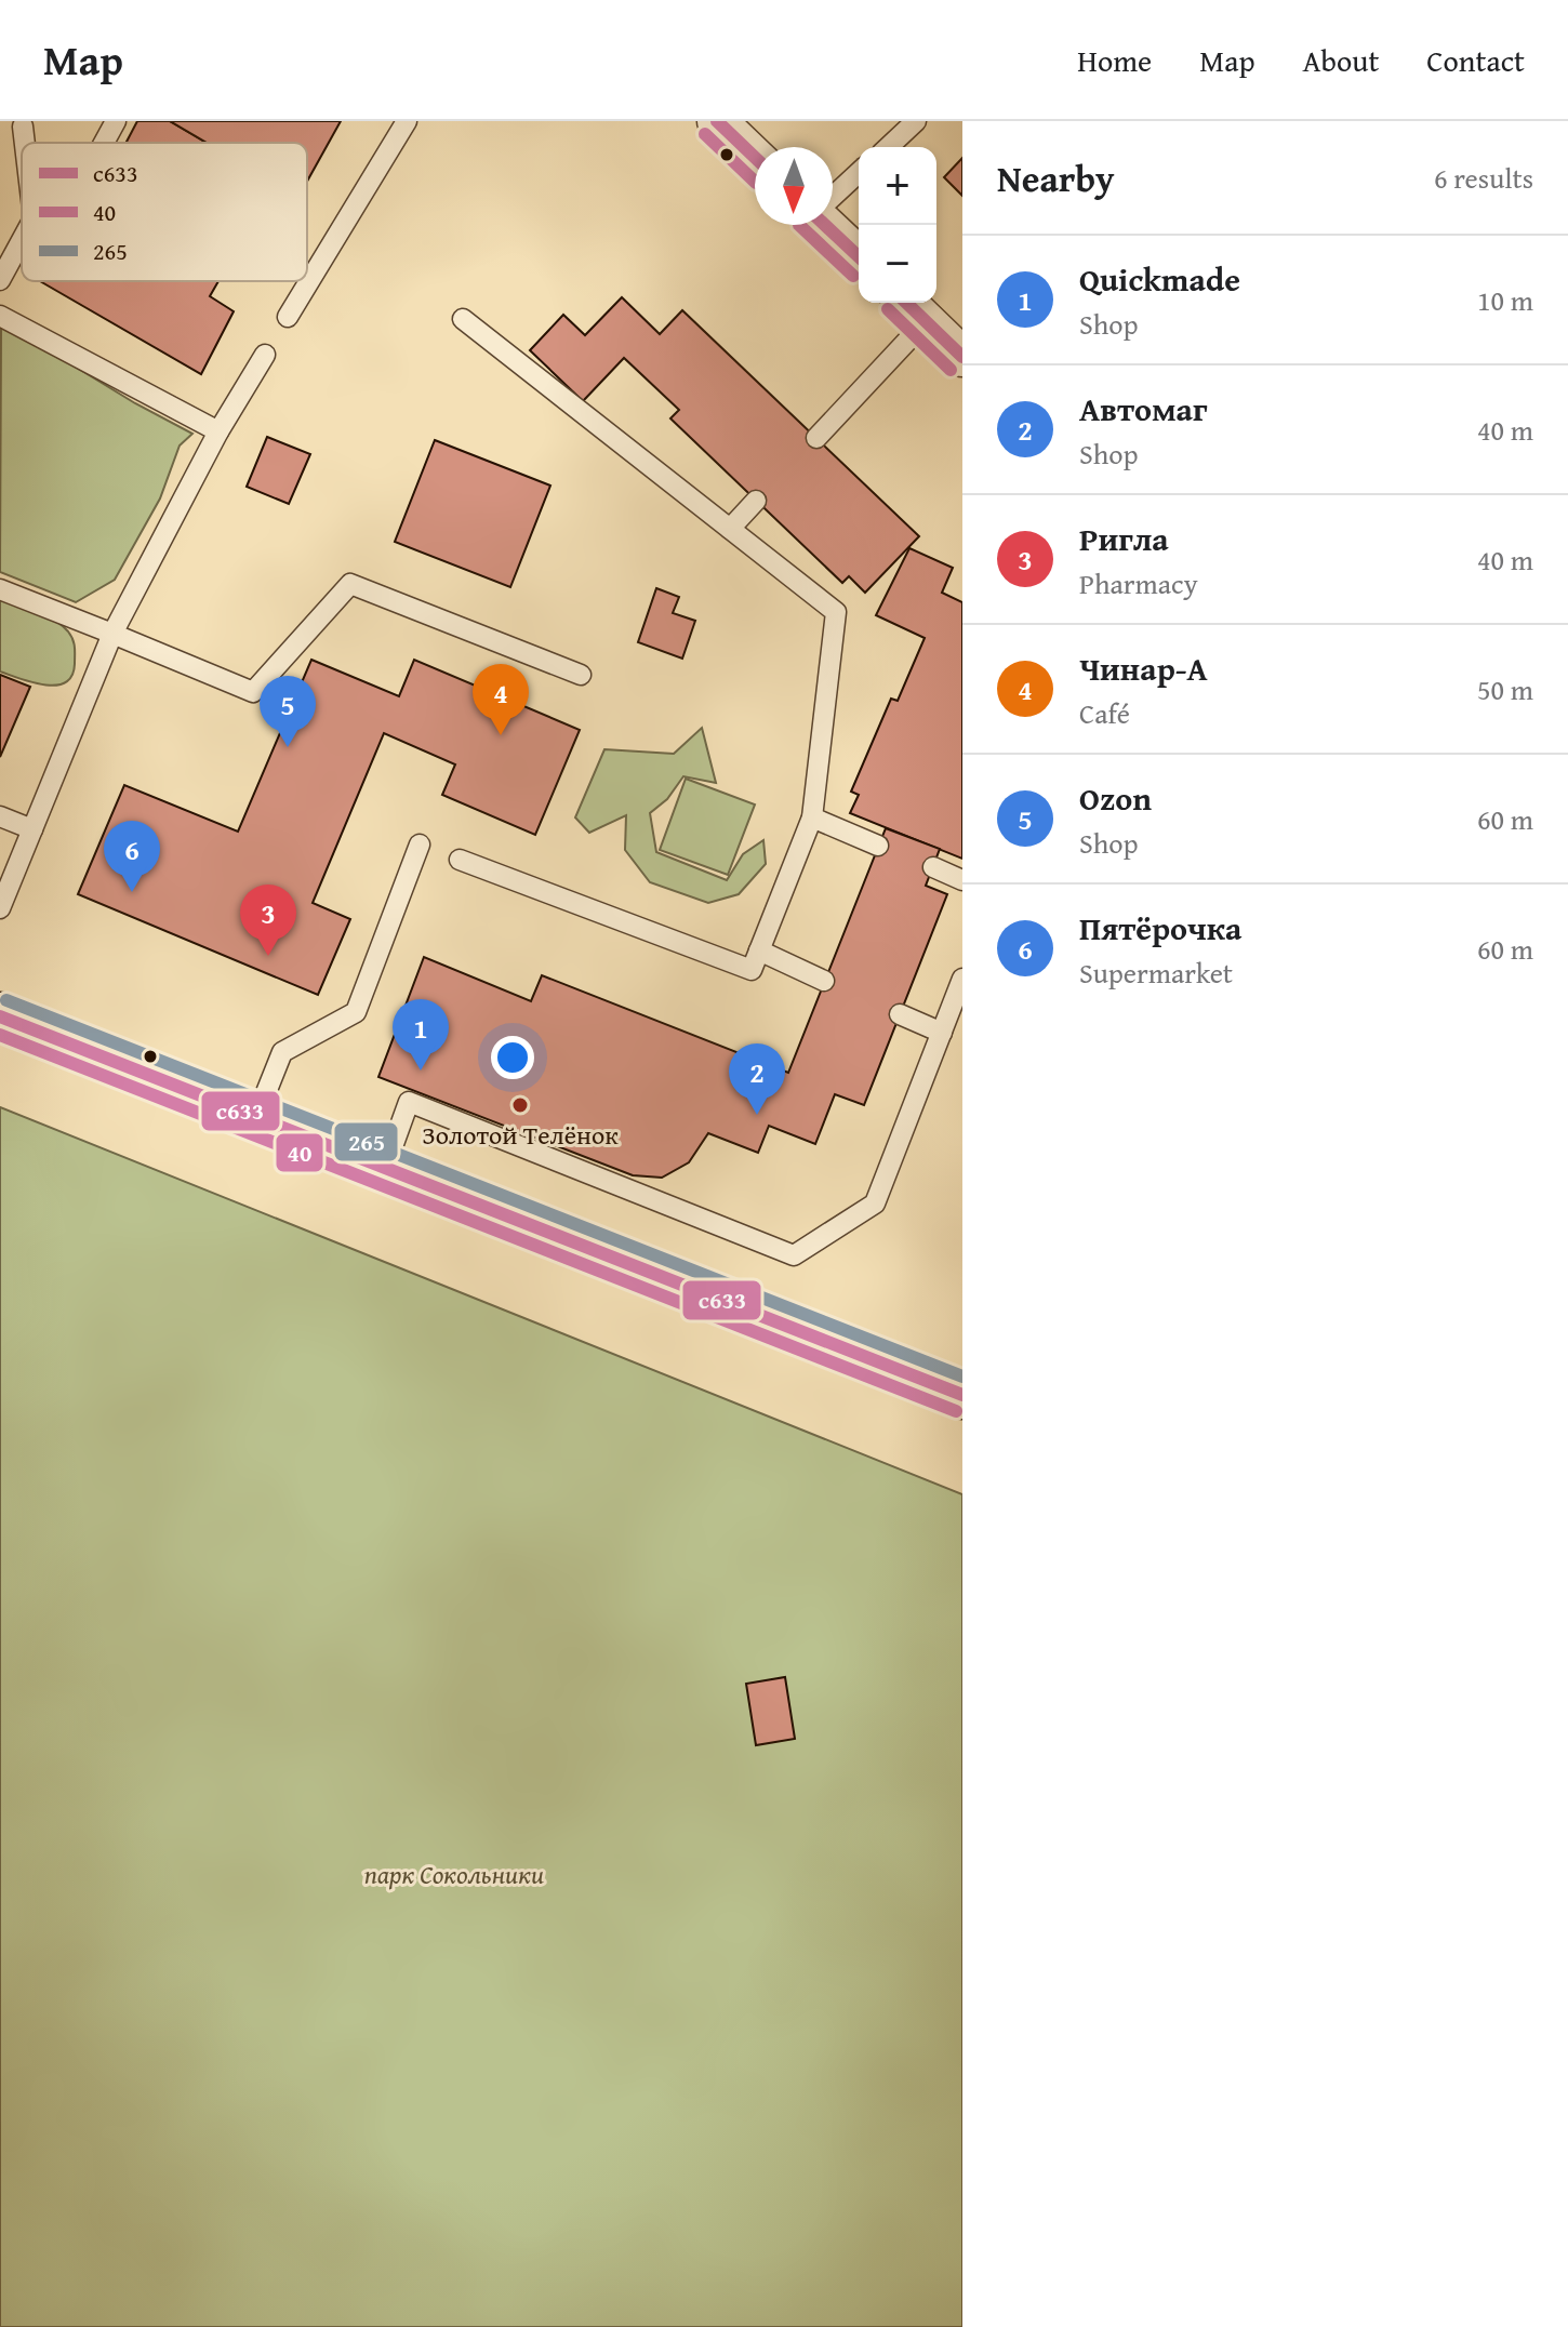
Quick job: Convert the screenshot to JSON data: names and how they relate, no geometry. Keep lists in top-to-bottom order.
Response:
{
  "parks": ["парк Сокольники"],
  "places": ["Золотой Телёнок"],
  "lines": ["transit line с633", "transit line 40", "transit line 265"],
  "legend": ["с633", "40", "265"],
  "north": "bottom",
  "page": {
    "header": "Map",
    "nav": [
      "Home",
      "Map",
      "About",
      "Contact"
    ],
    "heading": ["Nearby", "6 results"],
    "map_buttons": ["+", "−"],
    "list": [
      {
        "mark": "1",
        "name": "Quickmade",
        "note": "Shop",
        "value": "10 m"
      },
      {
        "mark": "2",
        "name": "Автомаг",
        "note": "Shop",
        "value": "40 m"
      },
      {
        "mark": "3",
        "name": "Ригла",
        "note": "Pharmacy",
        "value": "40 m"
      },
      {
        "mark": "4",
        "name": "Чинар-А",
        "note": "Café",
        "value": "50 m"
      },
      {
        "mark": "5",
        "name": "Ozon",
        "note": "Shop",
        "value": "60 m"
      },
      {
        "mark": "6",
        "name": "Пятёрочка",
        "note": "Supermarket",
        "value": "60 m"
      }
    ],
    "pins": [
      "4",
      "5",
      "6",
      "3",
      "1",
      "2"
    ]
  }
}
